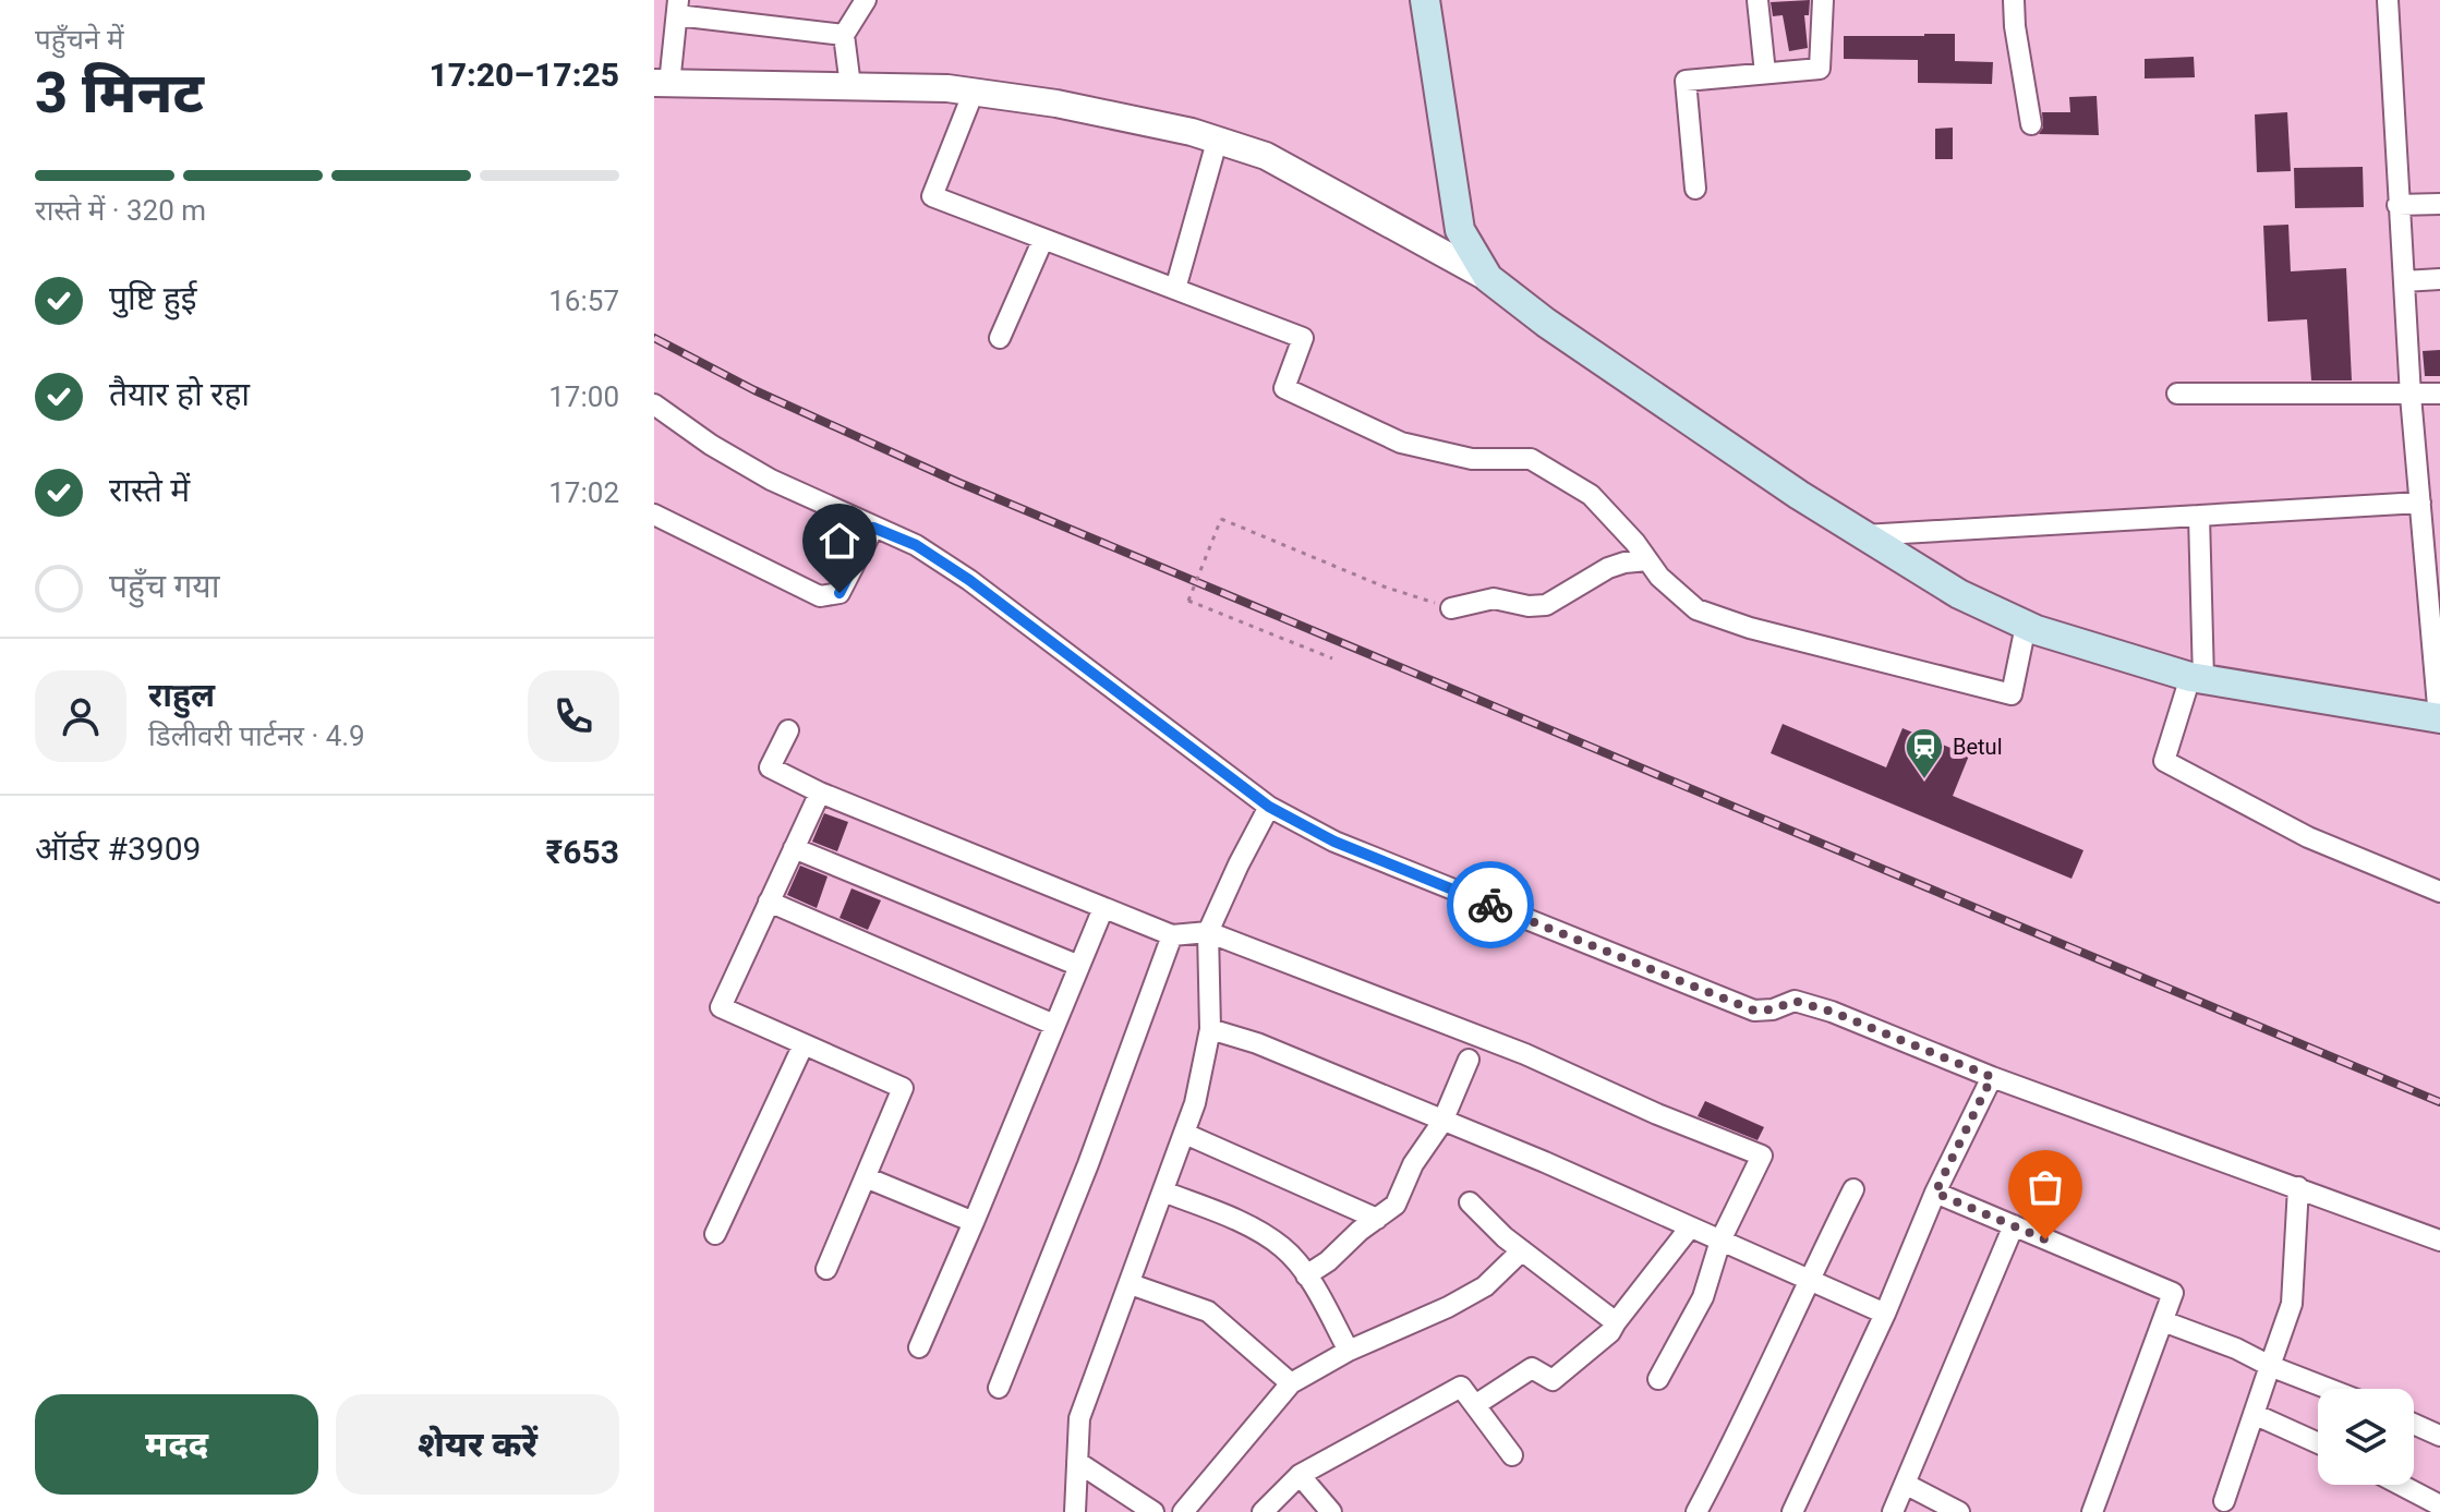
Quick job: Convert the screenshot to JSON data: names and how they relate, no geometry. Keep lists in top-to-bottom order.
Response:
{
  "places": {
    "station": ["Betul"]
  },
  "page": {
    "heading": ["3 मिनट", "पहुँचने में", "17:20–17:25"],
    "panel": [
      "राहुल",
      "डिलीवरी पार्टनर · 4.9",
      "ऑर्डर #3909",
      "₹653"
    ],
    "bar": "रास्ते में · 320 m",
    "list": [
      ["पुष्टि हुई", "16:57"],
      ["तैयार हो रहा", "17:00"],
      ["रास्ते में", "17:02"],
      "पहुँच गया"
    ],
    "buttons": ["मदद", "शेयर करें"]
  }
}
